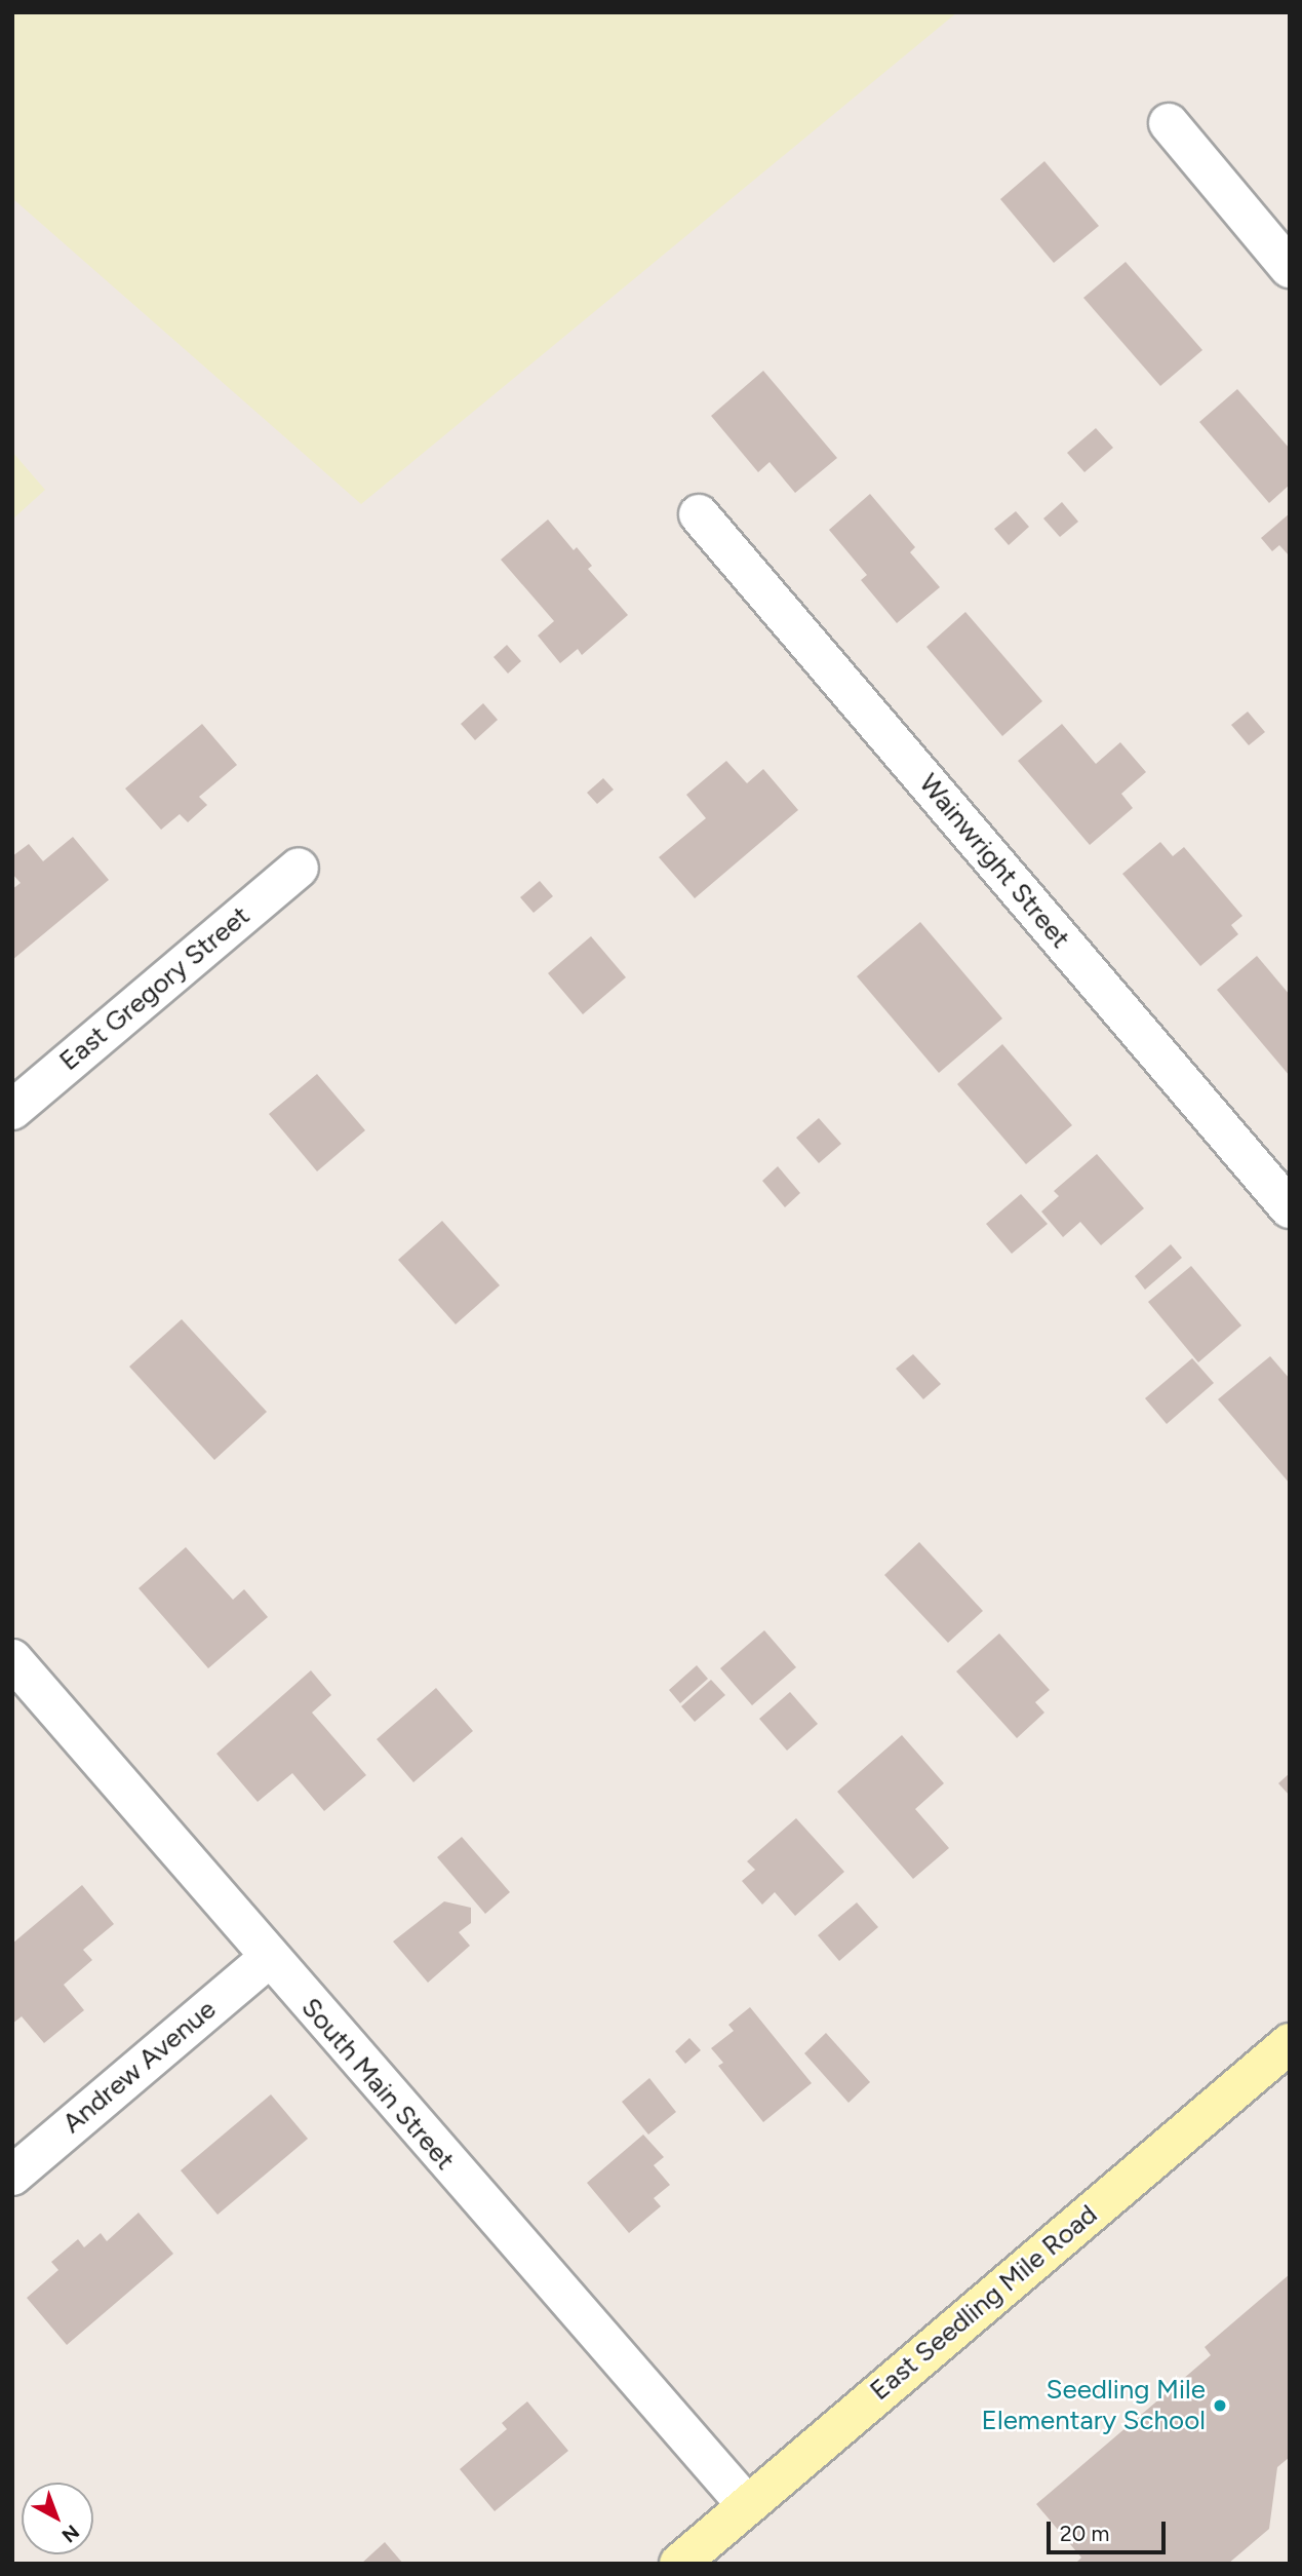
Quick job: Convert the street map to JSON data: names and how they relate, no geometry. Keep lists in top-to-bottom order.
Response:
{
  "streets": {
    "street": [
      "Wainwright Street",
      "East Gregory Street",
      "Andrew Avenue",
      "South Main Street",
      "East Seedling Mile Road"
    ]
  },
  "crossings": [
    ["Andrew Avenue", "South Main Street"],
    ["South Main Street", "East Seedling Mile Road"]
  ],
  "places": ["Seedling Mile Elementary School"],
  "scale_bar": "20 m",
  "north": "bottom right"
}
